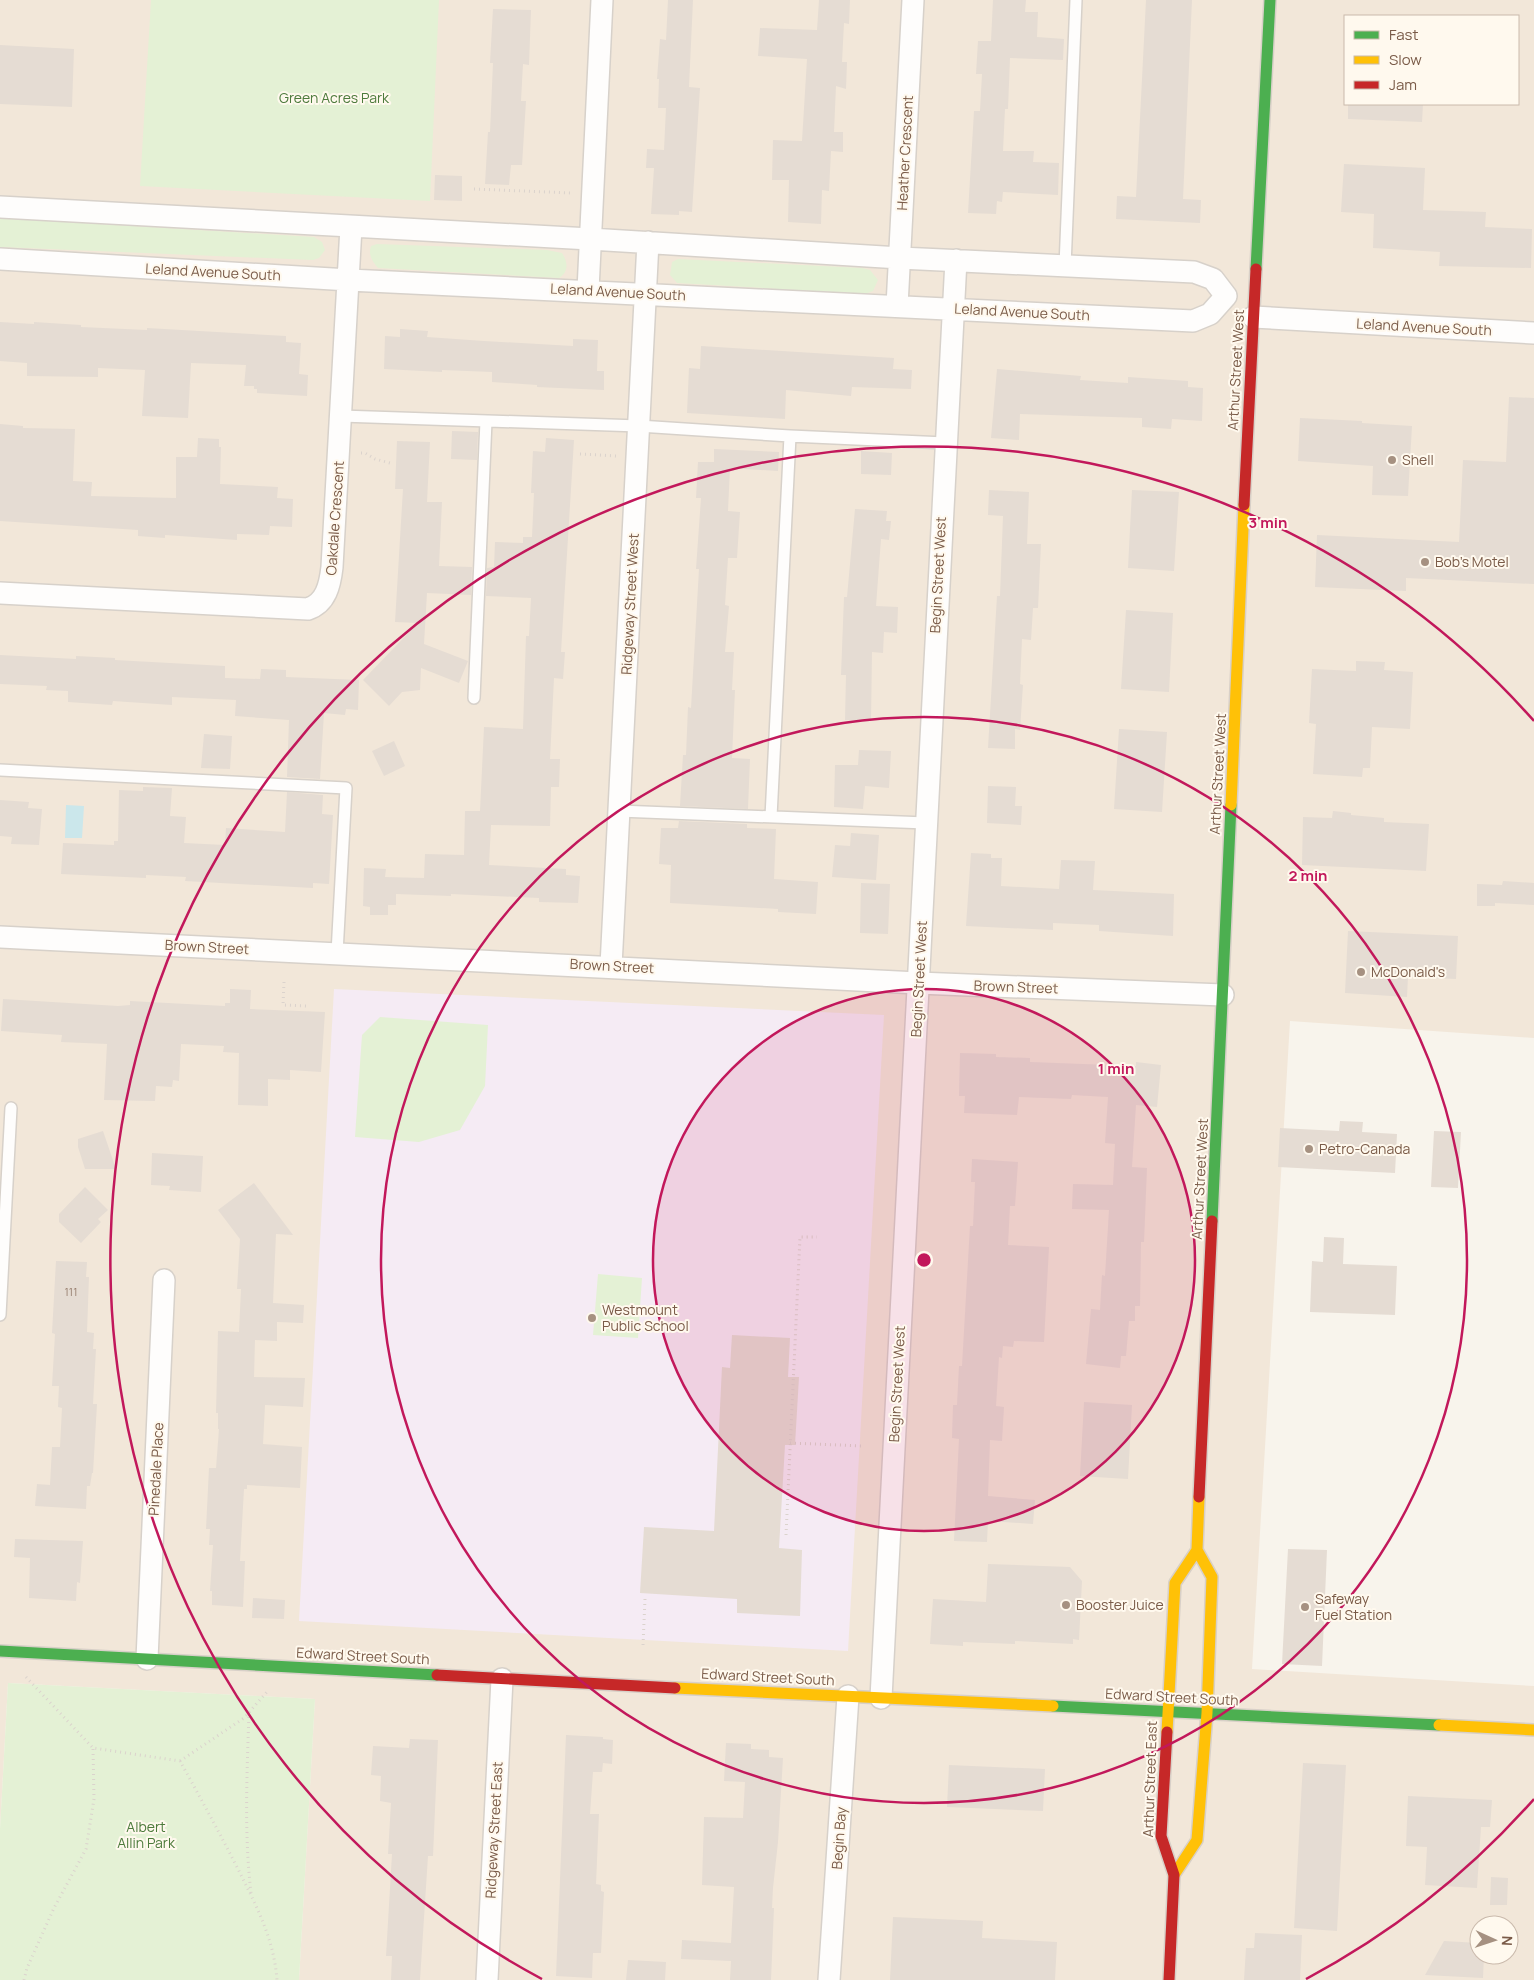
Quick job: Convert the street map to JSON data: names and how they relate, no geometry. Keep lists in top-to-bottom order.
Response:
{
  "streets": {
    "main road": ["Arthur Street West", "Edward Street South", "Arthur Street East"],
    "street": [
      "Heather Crescent",
      "Leland Avenue South",
      "Oakdale Crescent",
      "Begin Street West",
      "Ridgeway Street West",
      "Brown Street",
      "Pinedale Place",
      "Ridgeway Street East",
      "Begin Bay"
    ]
  },
  "crossings": [
    ["Heather Crescent", "Leland Avenue South"],
    ["Leland Avenue South", "Arthur Street West"],
    ["Leland Avenue South", "Oakdale Crescent"],
    ["Leland Avenue South", "Begin Street West"],
    ["Leland Avenue South", "Ridgeway Street West"],
    ["Arthur Street West", "Brown Street"],
    ["Begin Street West", "Brown Street"],
    ["Begin Street West", "Edward Street South"],
    ["Ridgeway Street West", "Brown Street"],
    ["Pinedale Place", "Edward Street South"],
    ["Edward Street South", "Arthur Street East"],
    ["Edward Street South", "Ridgeway Street East"],
    ["Edward Street South", "Begin Bay"]
  ],
  "parks": ["Green Acres Park", "Albert Allin Park"],
  "places": [
    "Shell",
    "Bob's Motel",
    "McDonald's",
    "Petro-Canada",
    "Westmount Public School",
    "Booster Juice",
    "Safeway Fuel Station"
  ],
  "house_numbers": ["111"],
  "legend": ["Fast", "Slow", "Jam"],
  "north": "right",
  "rings": ["3 min", "2 min", "1 min"]
}
